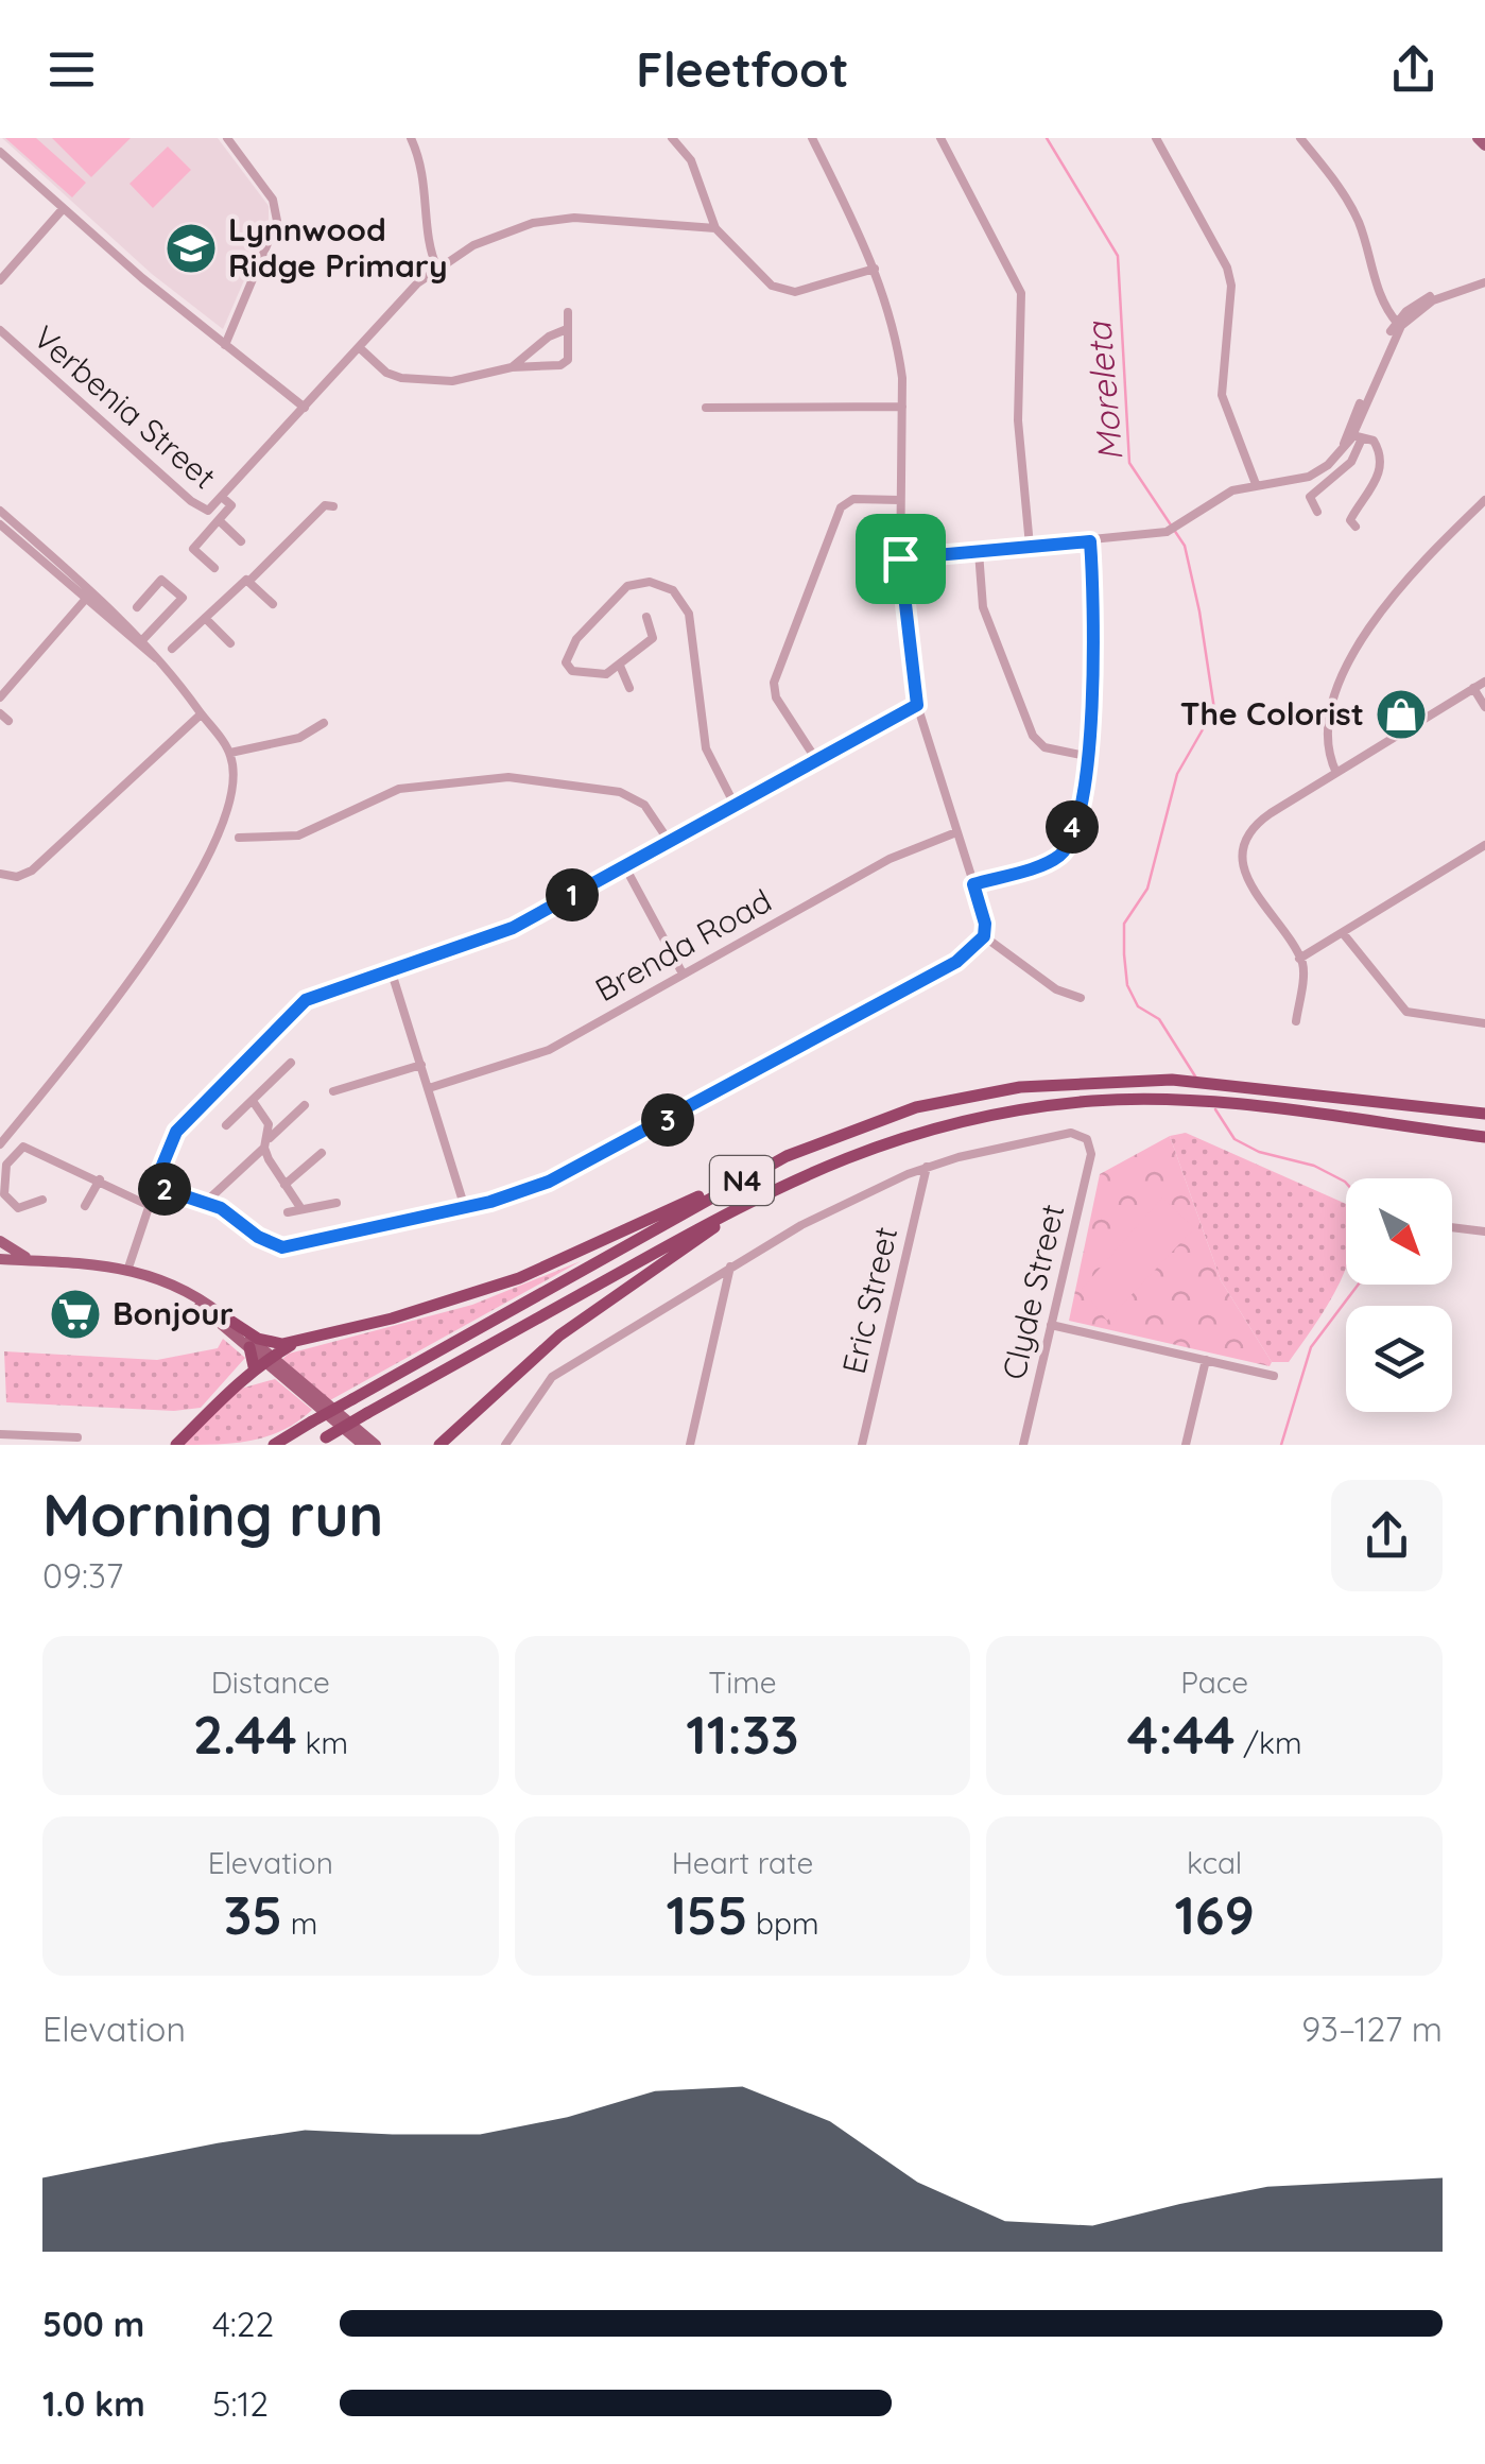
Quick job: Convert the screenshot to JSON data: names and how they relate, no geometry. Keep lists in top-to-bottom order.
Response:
{
  "streets": {
    "highway": ["N4"],
    "street": [
      "Verbenia Street",
      "Brenda Road",
      "Clyde Street",
      "Eric Street"
    ]
  },
  "crossings": [
    ["Clyde Street", "Eric Street"]
  ],
  "water": ["Moreleta"],
  "places": {
    "school or university": ["Lynnwood Ridge Primary"],
    "shop": ["The Colorist"],
    "supermarket": ["Bonjour"]
  },
  "north": "bottom right",
  "page": {
    "header": "Fleetfoot",
    "pins": [
      "4",
      "1",
      "3",
      "2"
    ],
    "heading": ["Morning run", "09:37"],
    "stats": [
      ["Distance", "2.44 km"],
      ["Time", "11:33"],
      ["Pace", "4:44 /km"],
      ["Elevation", "35 m"],
      ["Heart rate", "155 bpm"],
      ["kcal", "169"]
    ],
    "chart": ["Elevation", "93–127 m"],
    "list": [
      {
        "name": "500 m",
        "note": "4:22"
      },
      {
        "name": "1.0 km",
        "note": "5:12"
      }
    ]
  }
}
